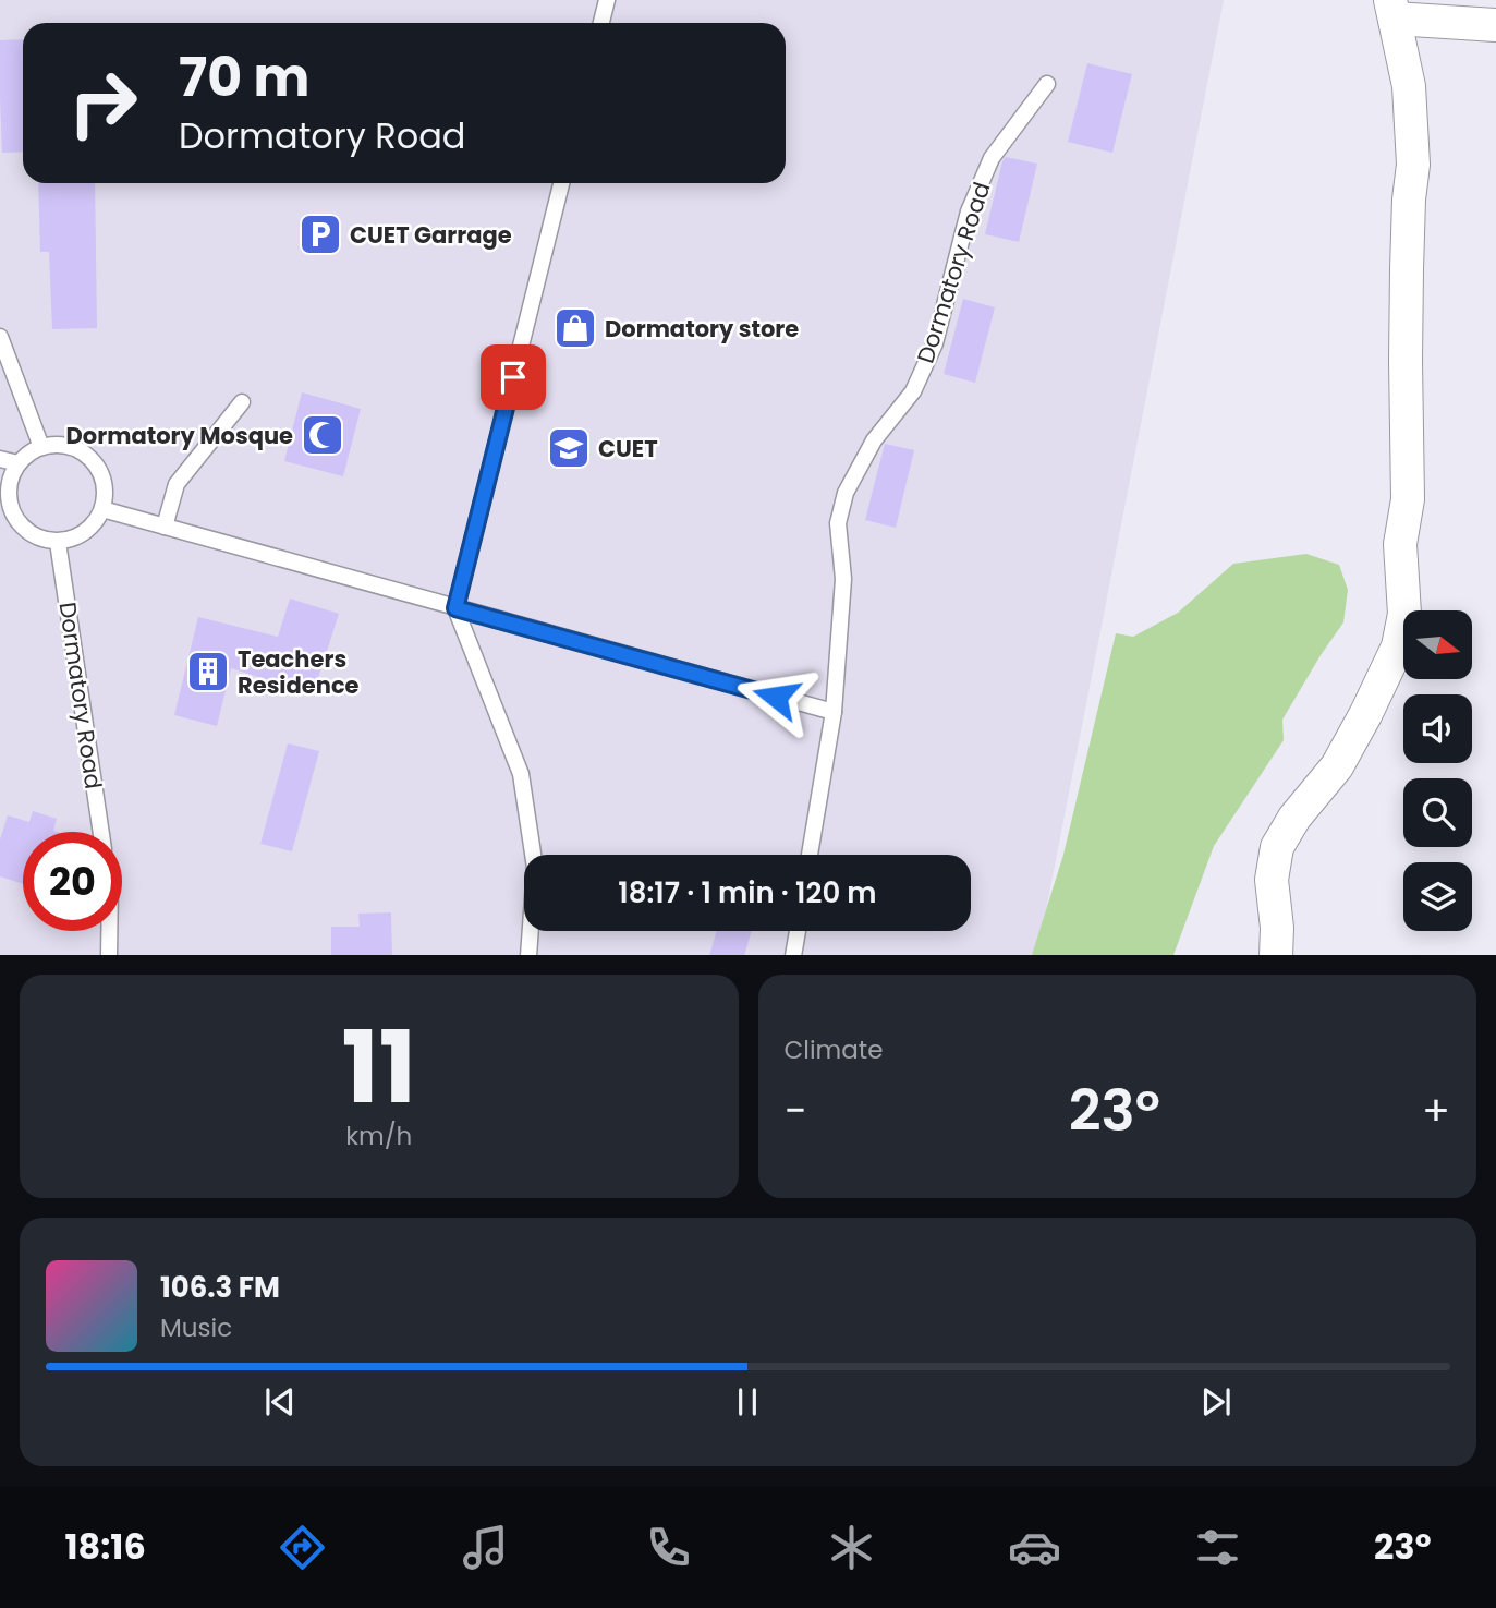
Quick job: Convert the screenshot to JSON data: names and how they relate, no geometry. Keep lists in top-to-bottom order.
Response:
{
  "streets": {
    "lane": ["Dormatory Road"]
  },
  "places": {
    "parking": ["CUET Garrage"],
    "shop": ["Dormatory store"],
    "mosque": ["Dormatory Mosque"],
    "school or university": ["CUET"],
    "building": ["Teachers Residence"]
  },
  "north": "right",
  "page": {
    "turn": ["70 m", "Dormatory Road"],
    "limit": "20",
    "trip": "18:17 · 1 min · 120 m",
    "tile": [
      ["11", "km/h"],
      "Climate"
    ],
    "heat": ["−", "23°", "+"],
    "song": ["106.3 FM", "Music"],
    "tabs": ["18:16", "23°"]
  }
}
